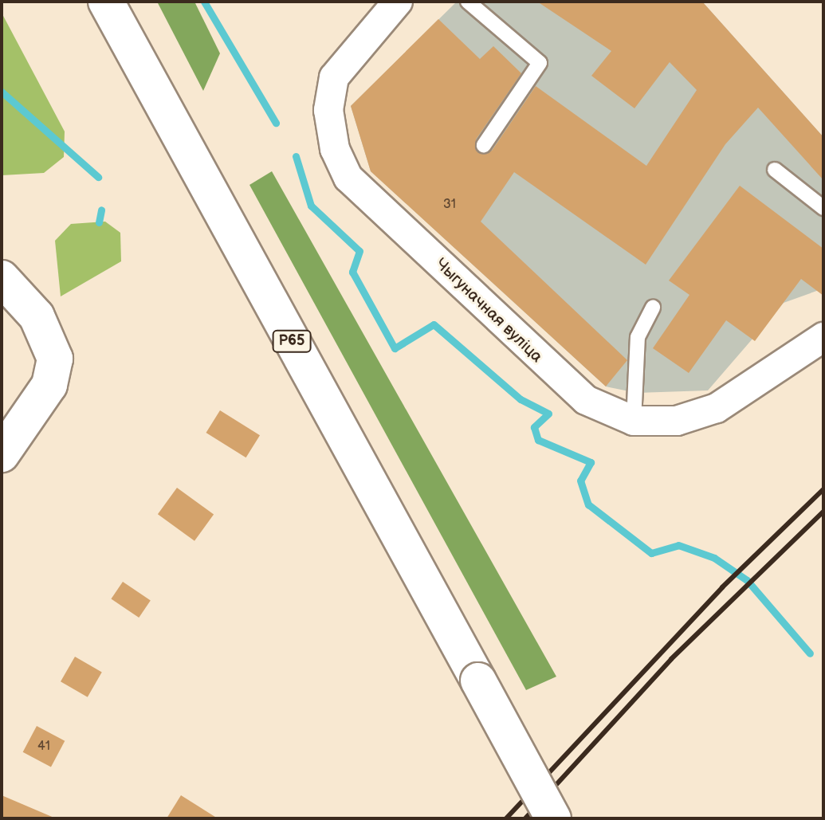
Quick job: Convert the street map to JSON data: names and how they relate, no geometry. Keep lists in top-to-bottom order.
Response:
{
  "streets": {
    "main road": ["Р65"],
    "street": ["Чыгуначная вуліца"]
  },
  "house_numbers": ["31", "41"]
}
